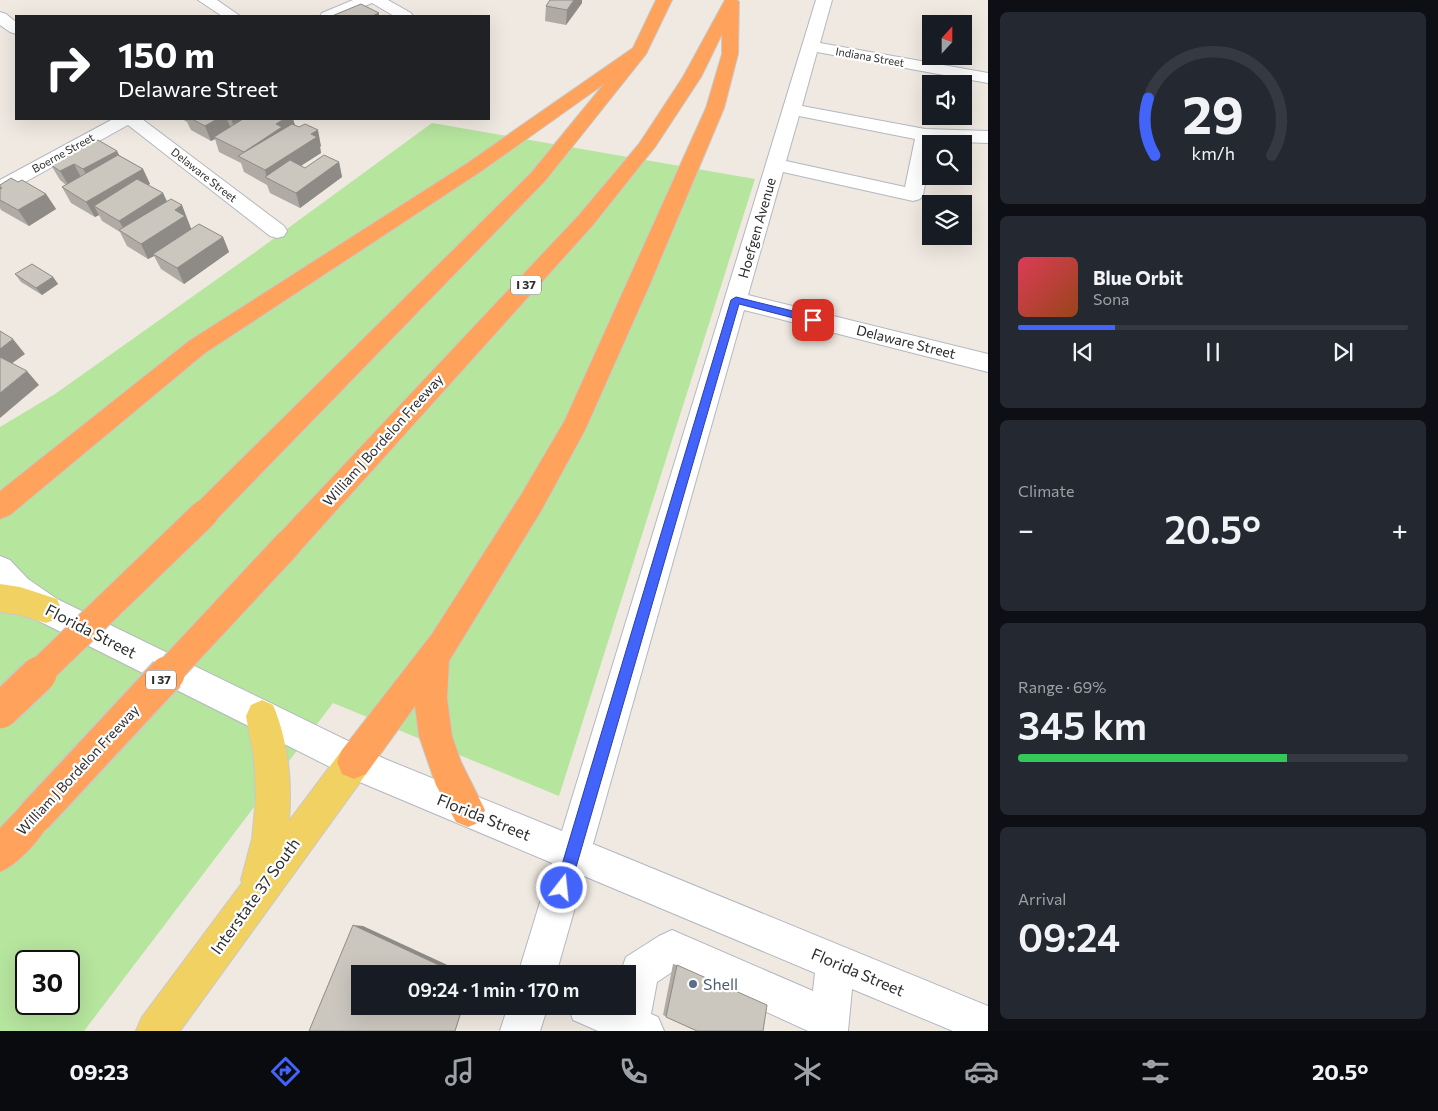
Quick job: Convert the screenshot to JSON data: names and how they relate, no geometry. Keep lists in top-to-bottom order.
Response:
{
  "streets": {
    "highway": ["I 37", "William J Bordelon Freeway"],
    "main road": ["Interstate 37 South"],
    "street": [
      "Indiana Street",
      "Boerne Street",
      "Delaware Street",
      "Hoefgen Avenue",
      "Florida Street"
    ]
  },
  "crossings": [
    ["Indiana Street", "Hoefgen Avenue"],
    ["Delaware Street", "Hoefgen Avenue"],
    ["Hoefgen Avenue", "Florida Street"],
    ["Florida Street", "Interstate 37 South"]
  ],
  "places": ["Shell"],
  "north": "top",
  "page": {
    "turn": ["150 m", "Delaware Street"],
    "song": ["Blue Orbit", "Sona"],
    "tile": [
      "Climate",
      ["Range · 69%", "345 km"],
      ["Arrival", "09:24"]
    ],
    "heat": ["−", "20.5°", "+"],
    "limit": "30",
    "trip": "09:24 · 1 min · 170 m",
    "tabs": ["09:23", "20.5°"],
    "gauge": ["29", "km/h"]
  }
}
